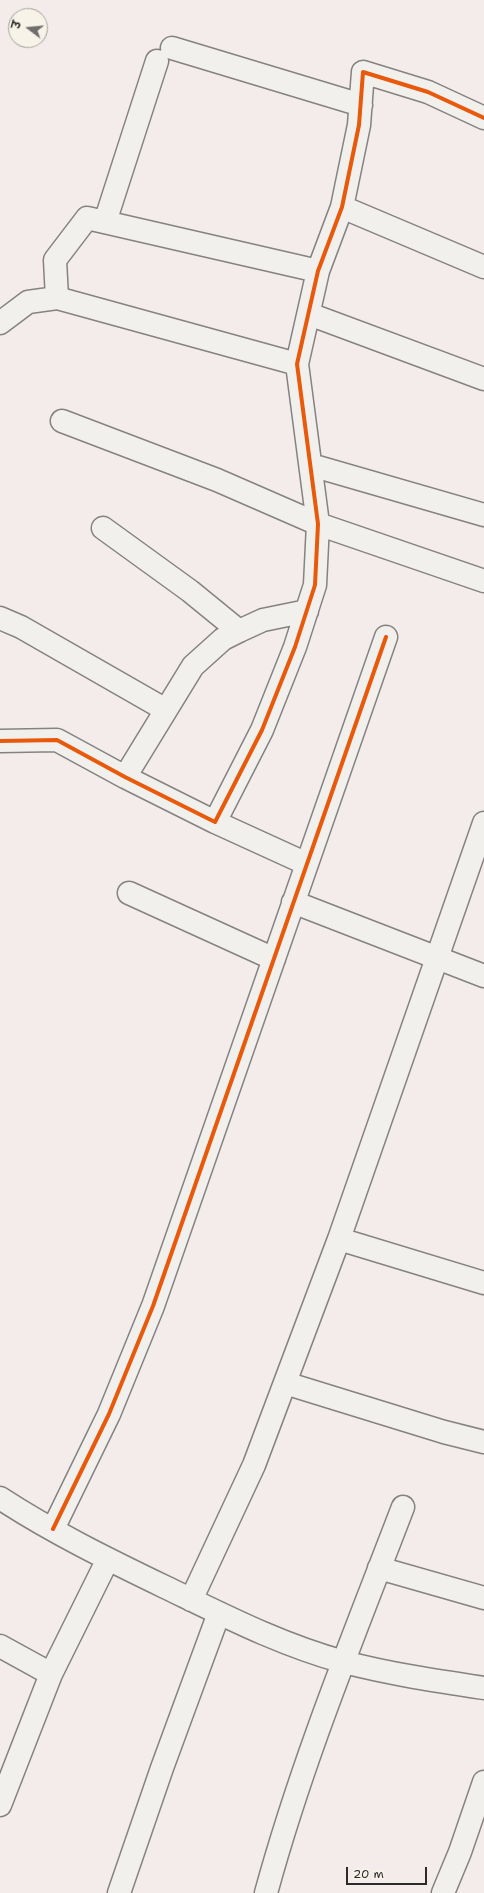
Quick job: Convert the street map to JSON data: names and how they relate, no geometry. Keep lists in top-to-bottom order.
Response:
{
  "scale_bar": "20 m",
  "north": "left"
}
